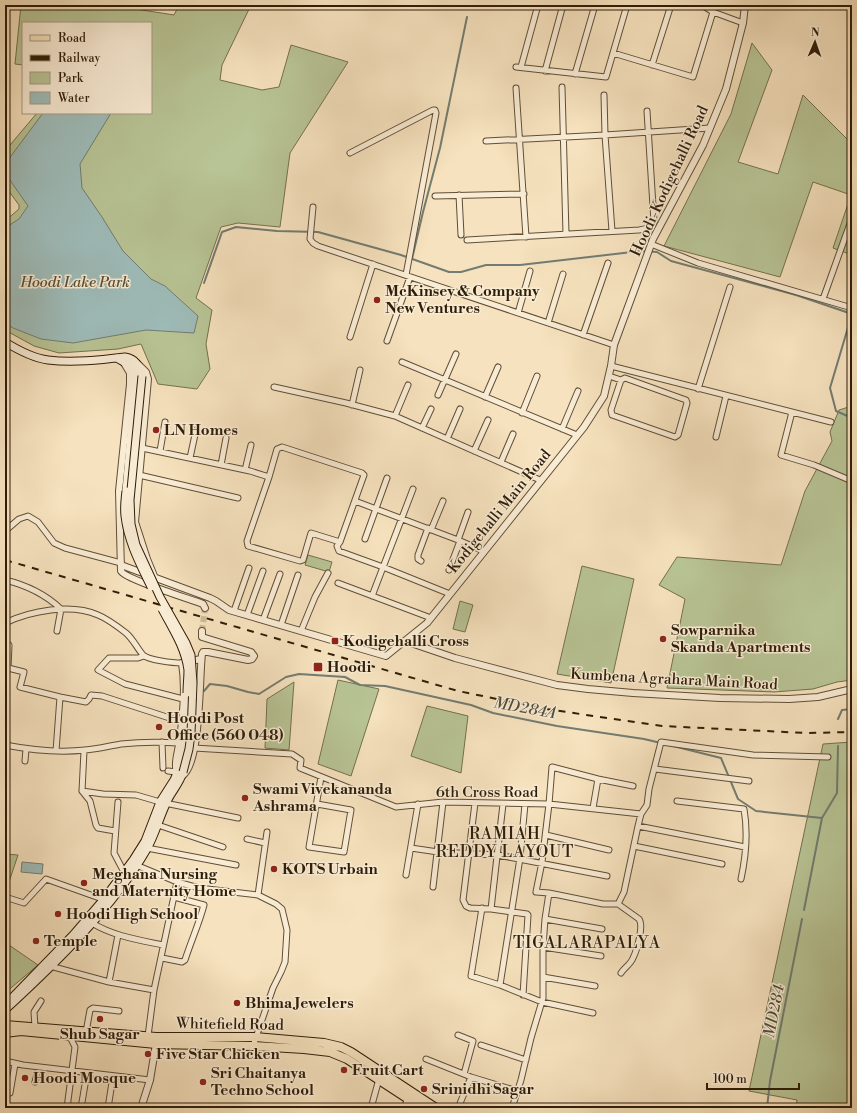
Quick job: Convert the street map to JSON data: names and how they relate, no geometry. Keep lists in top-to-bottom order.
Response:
{
  "streets": {
    "main road": ["Whitefield Road"],
    "street": [
      "Hoodi-Kodigehalli Road",
      "Kodigehalli Main Road",
      "Kumbena Agrahara Main Road",
      "6th Cross Road"
    ]
  },
  "crossings": [
    ["Hoodi-Kodigehalli Road", "Kodigehalli Main Road"],
    ["Kodigehalli Main Road", "Kumbena Agrahara Main Road"]
  ],
  "districts": ["RAMIAH REDDY LAYOUT", "TIGALARAPALYA"],
  "water": ["MD284A", "MD284"],
  "parks": ["Hoodi Lake Park"],
  "places": {
    "other": [
      "McKinsey & Company New Ventures",
      "LN Homes",
      "Sowparnika Skanda Apartments",
      "Hoodi Post Office (560 048)",
      "Swami Vivekananda Ashrama",
      "KOTS Urbain",
      "Meghana Nursing and Maternity Home",
      "Hoodi High School",
      "Temple",
      "Bhima Jewelers",
      "Shub Sagar",
      "Five Star Chicken",
      "Fruit Cart",
      "Hoodi Mosque",
      "Sri Chaitanya Techno School",
      "Srinidhi Sagar"
    ],
    "transit": ["Kodigehalli Cross", "Hoodi"]
  },
  "legend": [
    "Road",
    "Railway",
    "Park",
    "Water"
  ],
  "scale_bar": "100 m",
  "north": "top"
}
